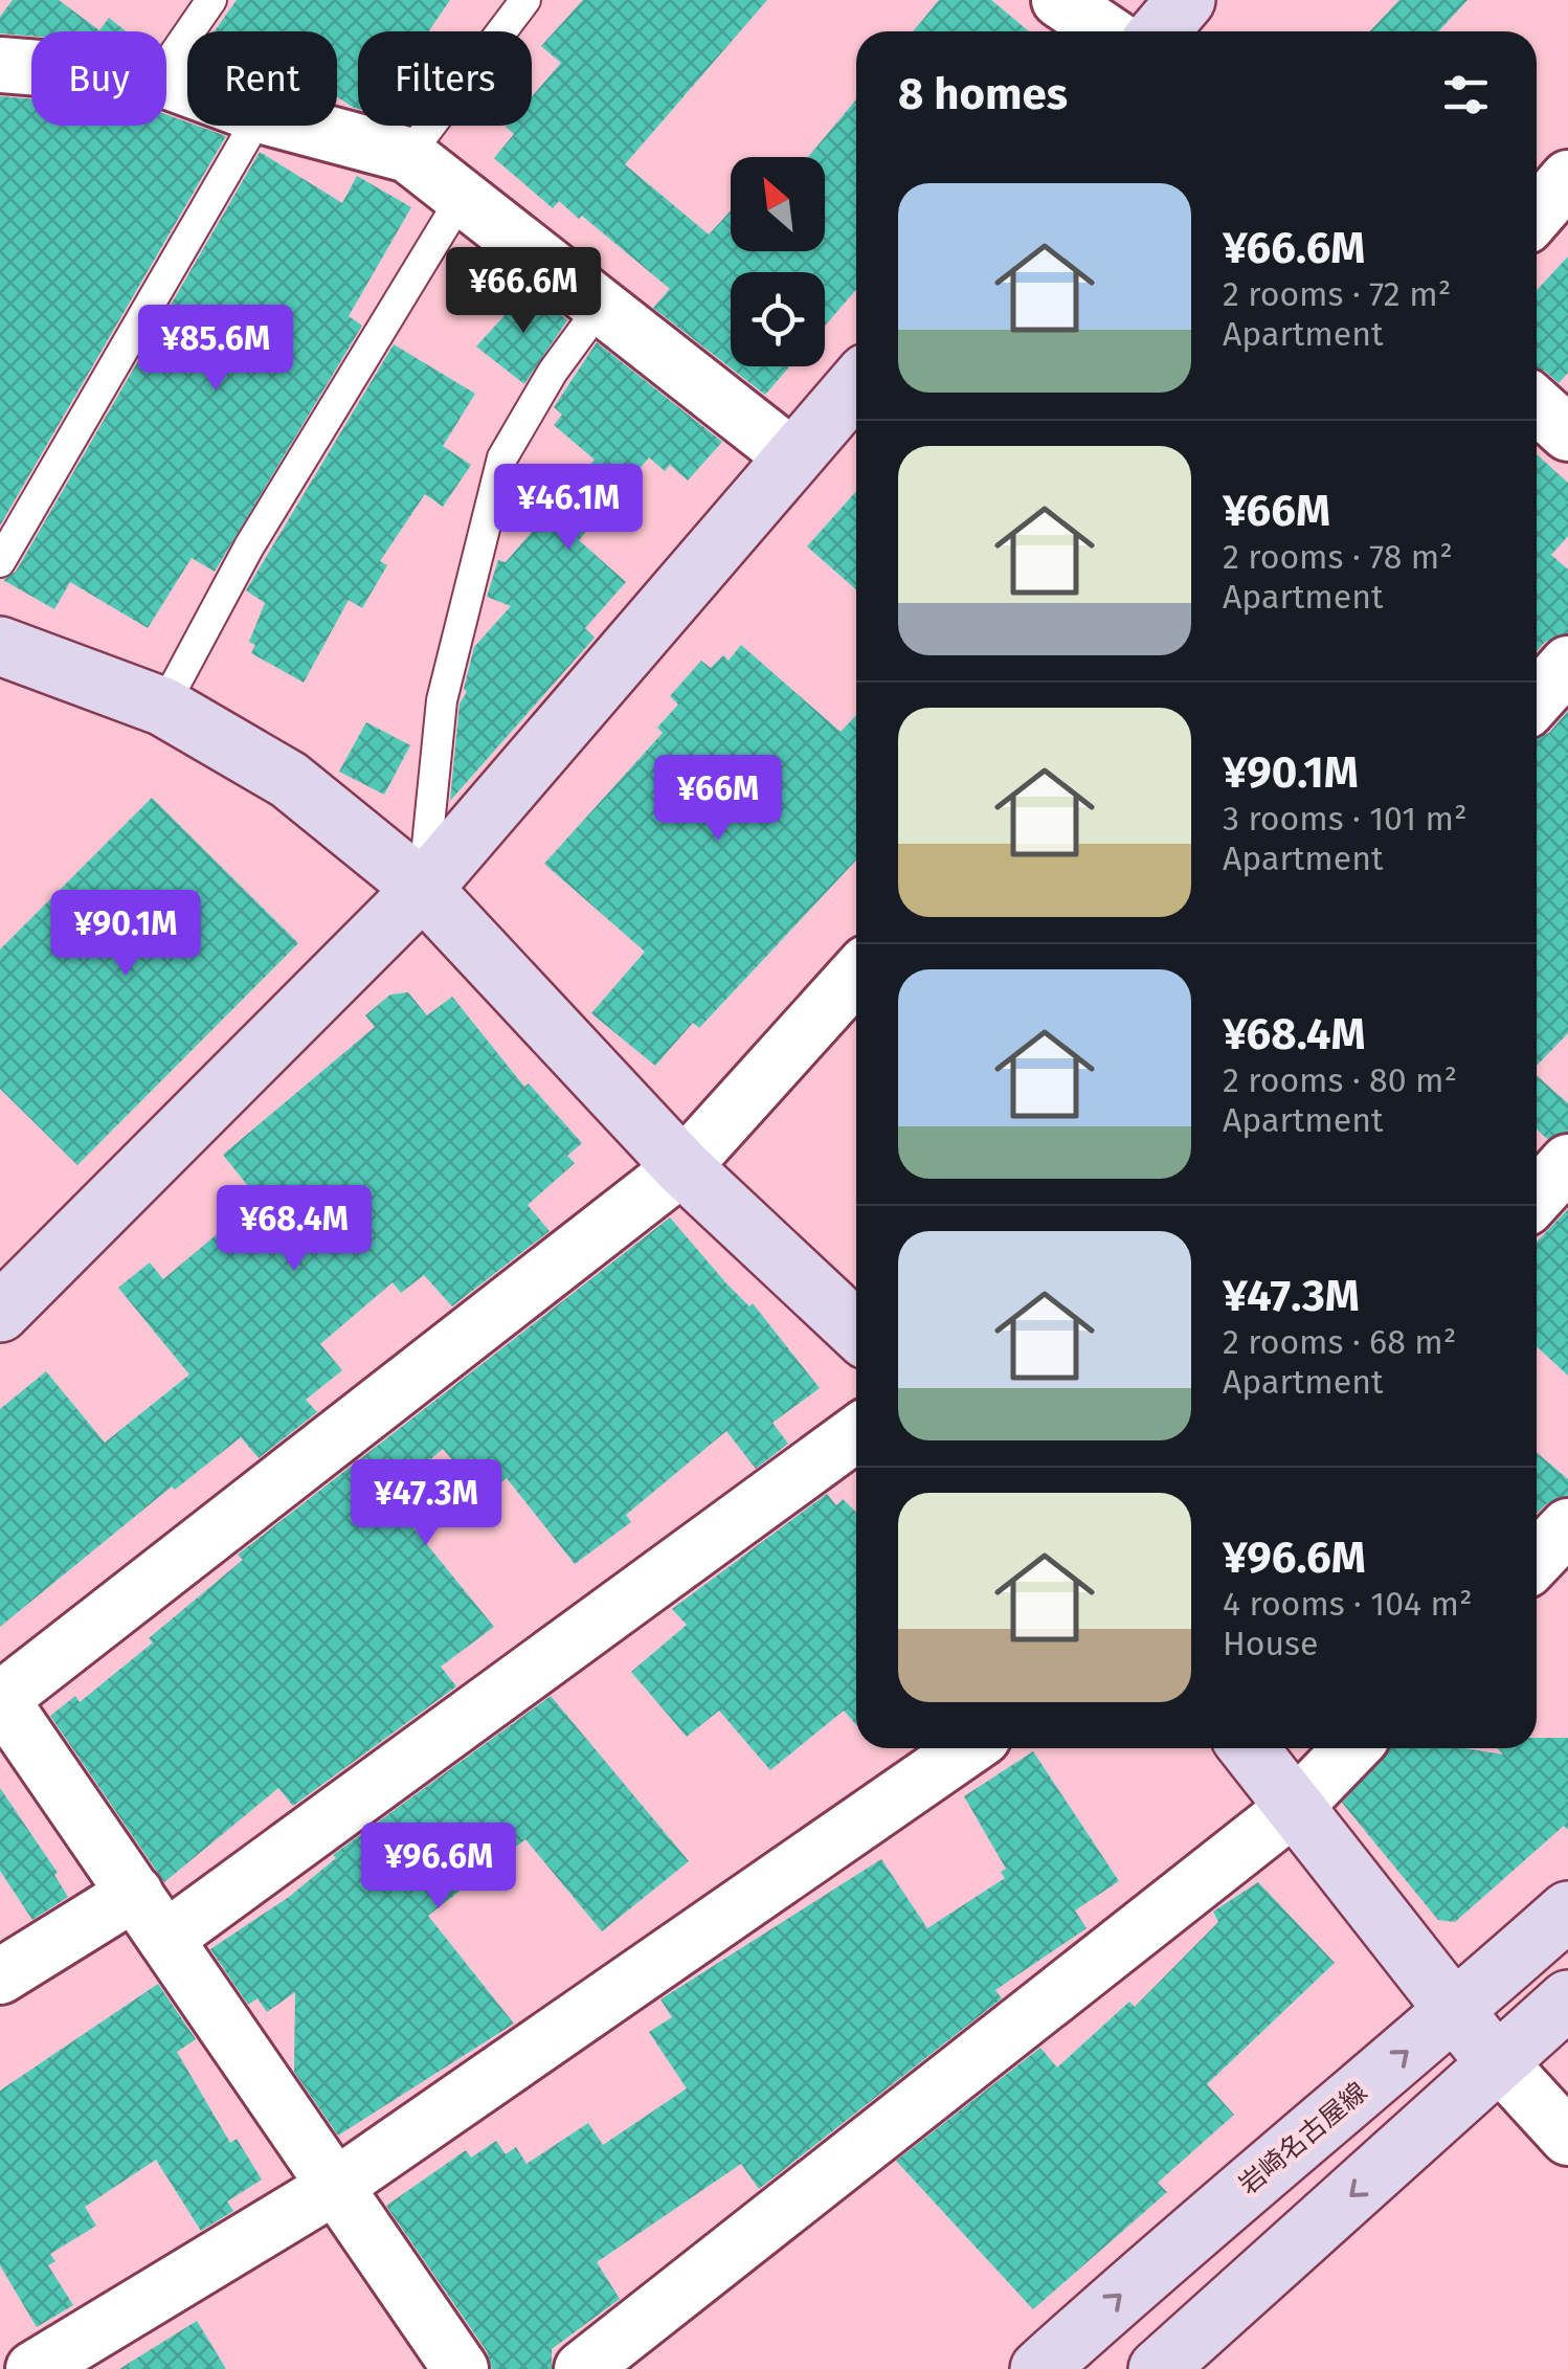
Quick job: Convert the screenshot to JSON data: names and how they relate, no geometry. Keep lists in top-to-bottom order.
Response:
{
  "streets": {
    "street": ["岩崎名古屋線"]
  },
  "north": "top left",
  "page": {
    "chip": ["Buy", "Rent", "Filters"],
    "heading": "8 homes",
    "list": [
      {
        "name": "¥66.6M",
        "note": "2 rooms · 72 m² · Apartment"
      },
      {
        "name": "¥66M",
        "note": "2 rooms · 78 m² · Apartment"
      },
      {
        "name": "¥90.1M",
        "note": "3 rooms · 101 m² · Apartment"
      },
      {
        "name": "¥68.4M",
        "note": "2 rooms · 80 m² · Apartment"
      },
      {
        "name": "¥47.3M",
        "note": "2 rooms · 68 m² · Apartment"
      },
      {
        "name": "¥96.6M",
        "note": "4 rooms · 104 m² · House"
      }
    ],
    "price": [
      "¥66.6M",
      "¥85.6M",
      "¥46.1M",
      "¥66M",
      "¥90.1M",
      "¥68.4M",
      "¥47.3M",
      "¥96.6M"
    ]
  }
}
